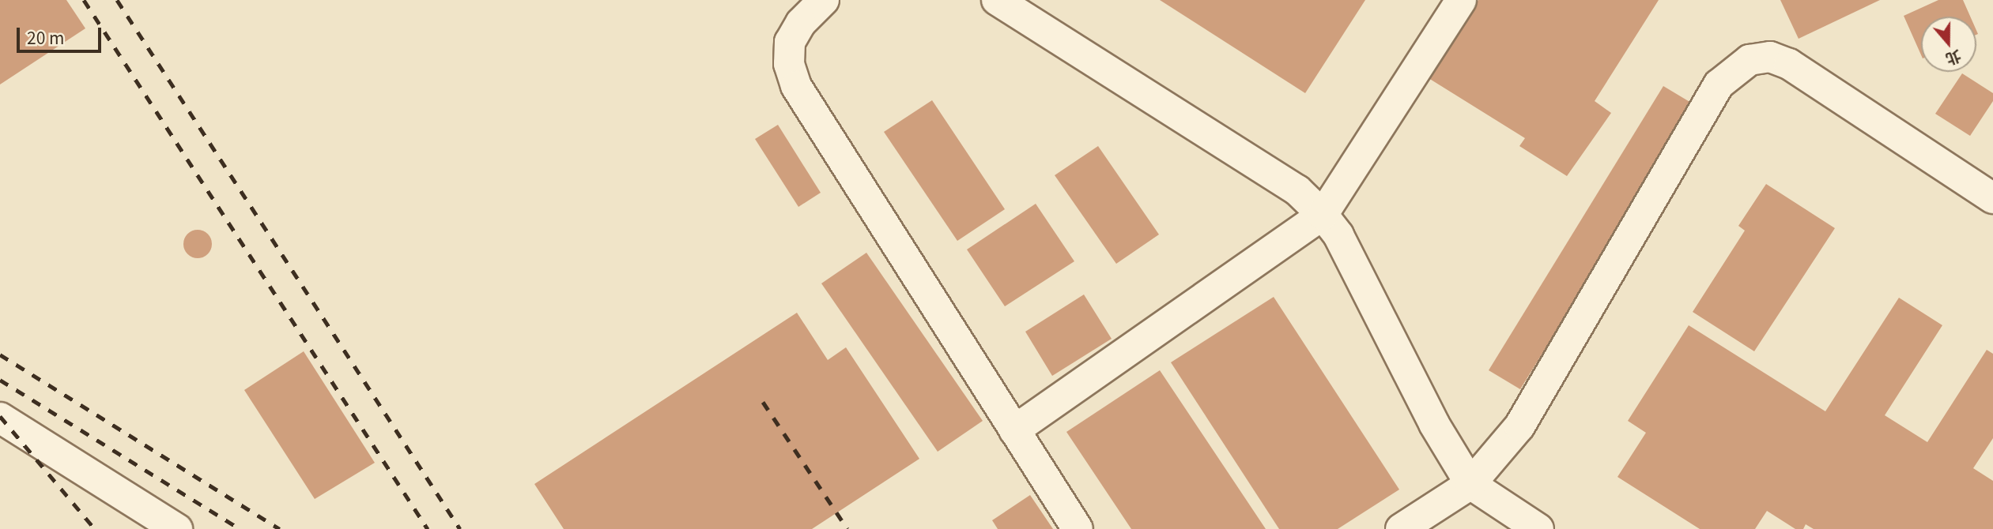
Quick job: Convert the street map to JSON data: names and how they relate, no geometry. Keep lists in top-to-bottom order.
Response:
{
  "scale_bar": "20 m",
  "north": "bottom"
}
